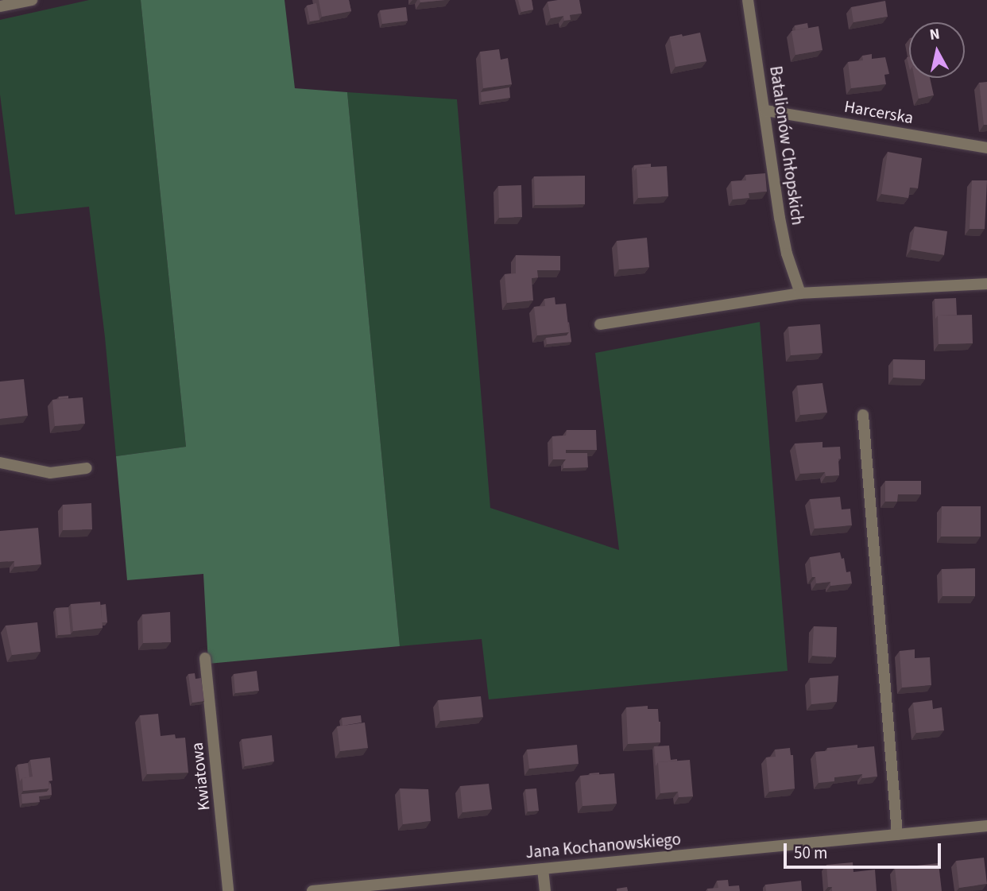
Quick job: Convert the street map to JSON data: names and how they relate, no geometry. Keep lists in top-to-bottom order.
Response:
{
  "streets": {
    "street": [
      "Harcerska",
      "Batalionów Chłopskich",
      "Kwiatowa",
      "Jana Kochanowskiego"
    ]
  },
  "crossings": [
    ["Harcerska", "Batalionów Chłopskich"]
  ],
  "scale_bar": "50 m",
  "north": "top"
}
